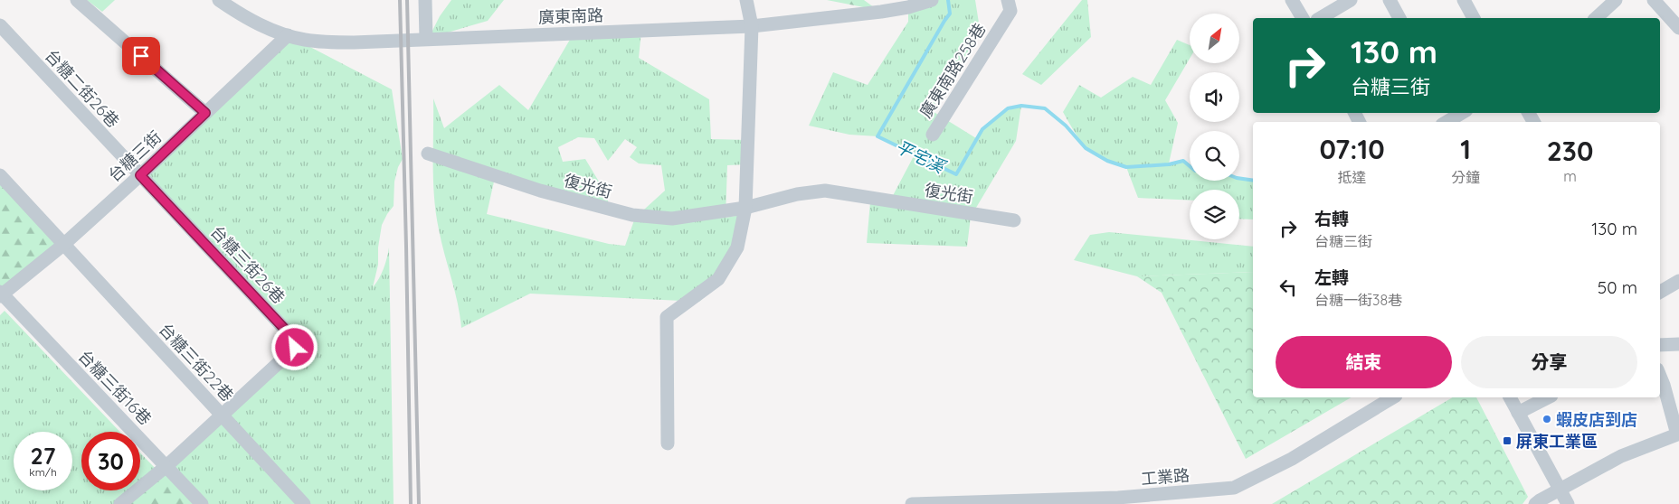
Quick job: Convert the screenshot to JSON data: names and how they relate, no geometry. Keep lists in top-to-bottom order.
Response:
{
  "streets": {
    "street": [
      "廣東南路",
      "廣東南路258巷",
      "台糖二街26巷",
      "台糖三街",
      "復光街",
      "台糖三街26巷",
      "台糖三街22巷",
      "台糖三街16巷",
      "工業路"
    ]
  },
  "crossings": [
    ["廣東南路", "台糖三街"],
    ["台糖二街26巷", "台糖三街"],
    ["台糖二街26巷", "台糖三街26巷"],
    ["台糖三街", "台糖三街26巷"],
    ["台糖三街", "台糖三街22巷"],
    ["台糖三街", "台糖三街16巷"],
    ["台糖三街26巷", "台糖三街22巷"]
  ],
  "water": ["平宅溪"],
  "places": {
    "other": ["蝦皮店到店"],
    "transit": ["屏東工業區"]
  },
  "north": "top right",
  "page": {
    "turn": ["130 m", "台糖三街"],
    "eta": [
      "07:10",
      "抵達",
      "1",
      "分鐘",
      "230",
      "m"
    ],
    "list": [
      {
        "name": "右轉",
        "note": "台糖三街",
        "value": "130 m"
      },
      {
        "name": "左轉",
        "note": "台糖一街38巷",
        "value": "50 m"
      }
    ],
    "buttons": ["結束", "分享"],
    "speed": "27 km/h",
    "limit": "30"
  }
}
